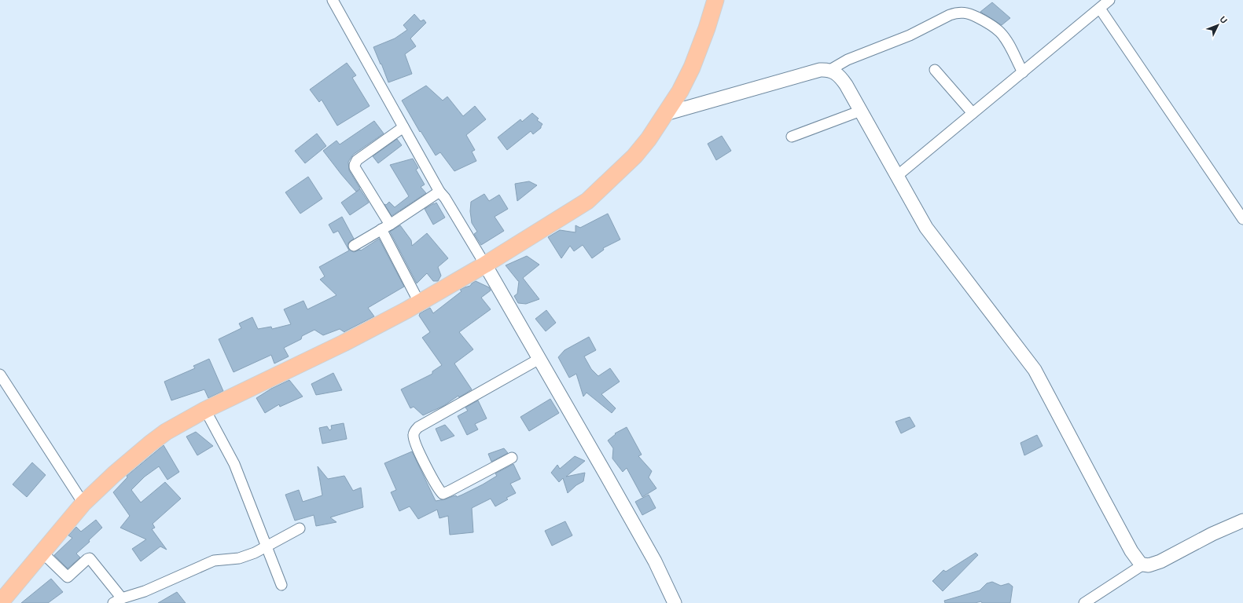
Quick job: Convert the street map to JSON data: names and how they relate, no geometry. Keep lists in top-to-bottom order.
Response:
{
  "north": "top right"
}
